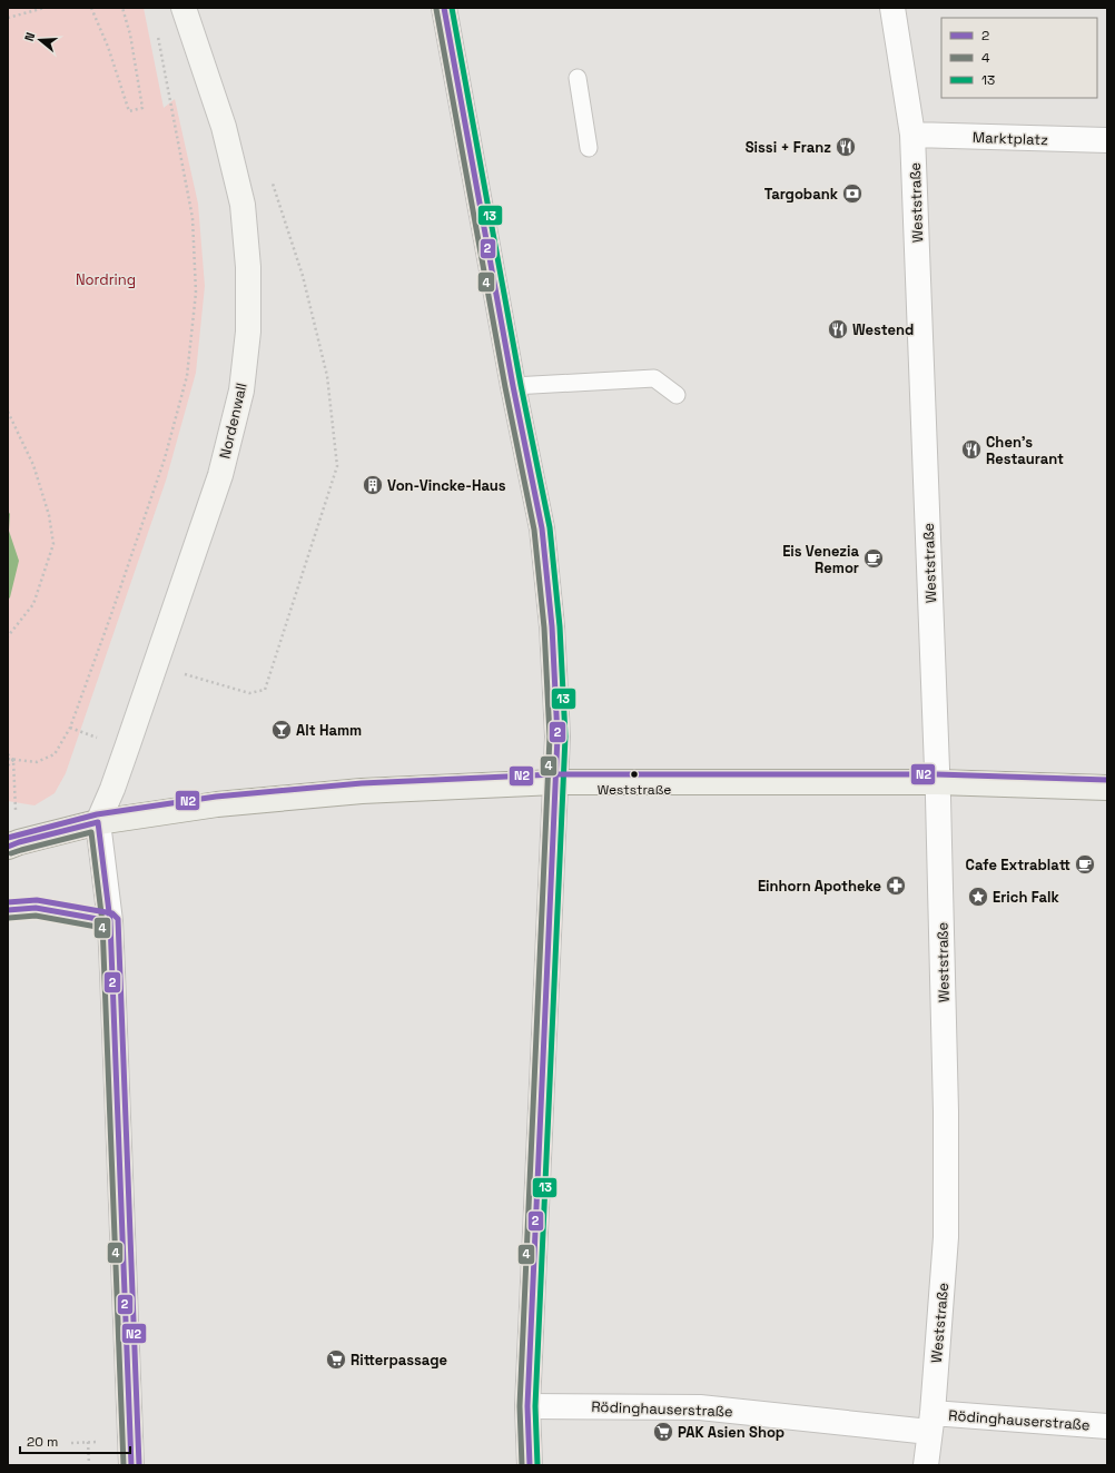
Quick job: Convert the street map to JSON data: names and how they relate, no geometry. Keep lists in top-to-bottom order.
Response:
{
  "streets": {
    "main road": ["Nordenwall"],
    "street": ["Marktplatz", "Weststraße", "Rödinghauserstraße"]
  },
  "crossings": [
    ["Marktplatz", "Weststraße"],
    ["Weststraße", "Rödinghauserstraße"]
  ],
  "parks": ["Nordring"],
  "places": {
    "restaurant": ["Sissi + Franz", "Westend", "Chen's Restaurant"],
    "bank": ["Targobank"],
    "building": ["Von-Vincke-Haus"],
    "cafe": ["Eis Venezia Remor", "Cafe Extrablatt"],
    "bar": ["Alt Hamm"],
    "other": ["Weststraße"],
    "pharmacy": ["Einhorn Apotheke"],
    "place": ["Erich Falk"],
    "supermarket": ["Ritterpassage", "PAK Asien Shop"]
  },
  "lines": [
    "transit line 2",
    "transit line 13",
    "transit line 4",
    "transit line N2"
  ],
  "legend": ["2", "4", "13"],
  "scale_bar": "20 m",
  "north": "left"
}
